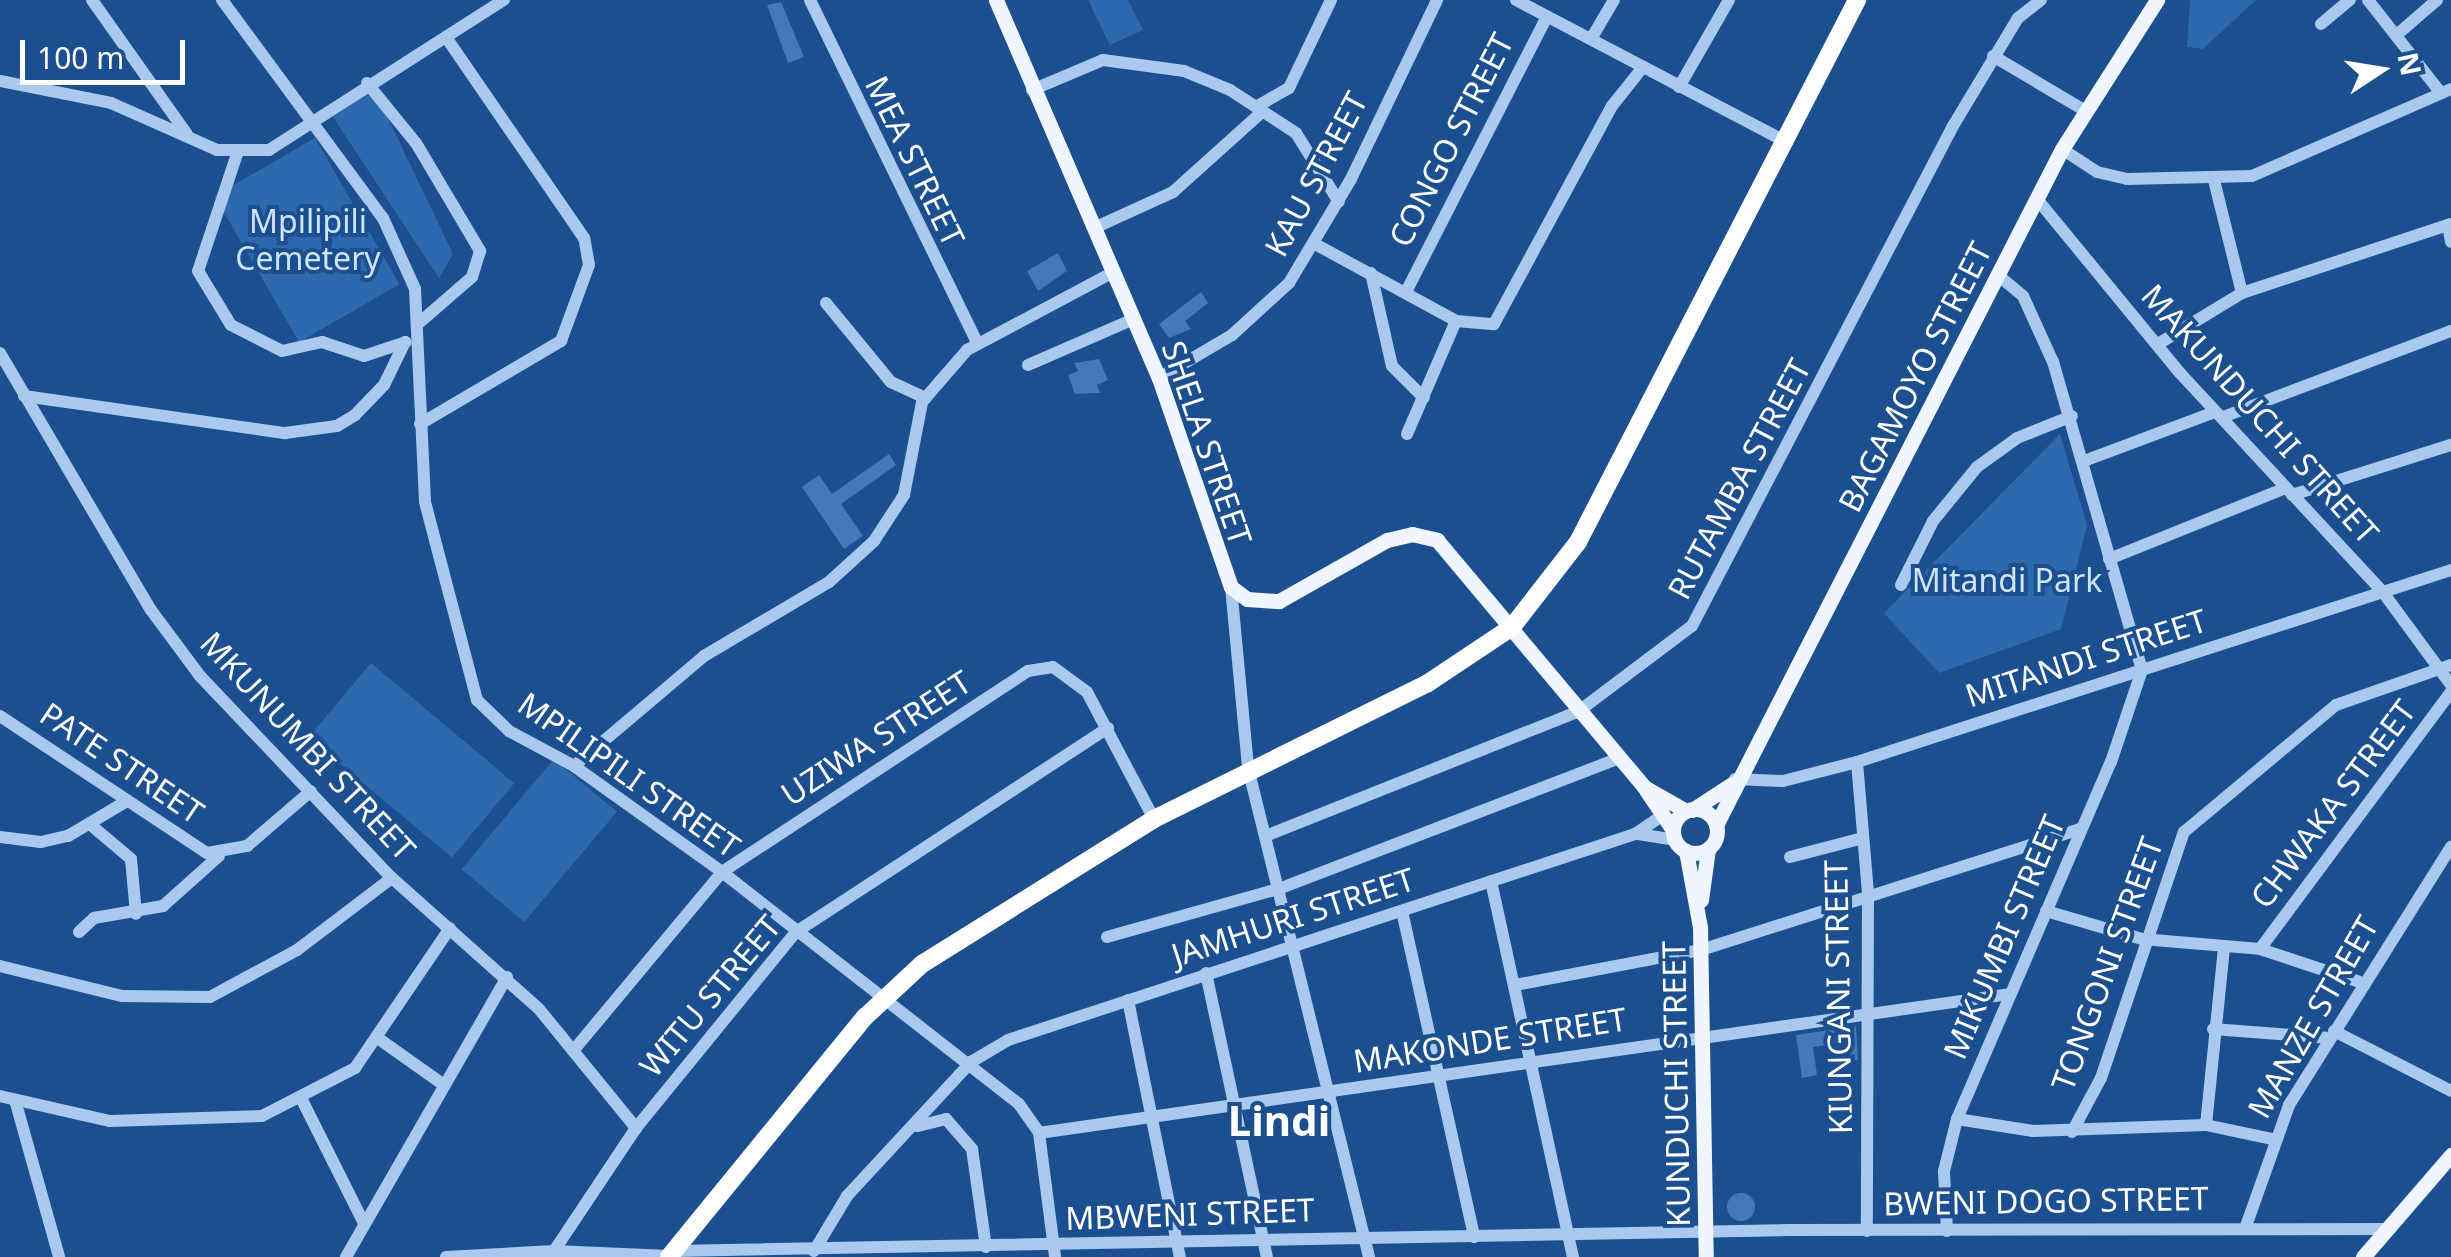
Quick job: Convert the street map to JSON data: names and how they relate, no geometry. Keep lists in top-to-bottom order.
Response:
{
  "streets": {
    "main road": ["BAGAMOYO STREET", "SHELA STREET", "KUNDUCHI STREET"],
    "street": [
      "CONGO STREET",
      "MEA STREET",
      "KAU STREET",
      "MAKUNDUCHI STREET",
      "RUTAMBA STREET",
      "MITANDI STREET",
      "UZIWA STREET",
      "MKUNUMBI STREET",
      "PATE STREET",
      "MPILIPILI STREET",
      "CHWAKA STREET",
      "JAMHURI STREET",
      "MIKUMBI STREET",
      "TONGONI STREET",
      "WITU STREET",
      "KIUNGANI STREET",
      "MANZE STREET",
      "MAKONDE STREET",
      "BWENI DOGO STREET",
      "MBWENI STREET"
    ]
  },
  "crossings": [
    ["KAU STREET", "SHELA STREET"],
    ["BAGAMOYO STREET", "MAKUNDUCHI STREET"],
    ["BAGAMOYO STREET", "MITANDI STREET"],
    ["BAGAMOYO STREET", "KUNDUCHI STREET"],
    ["MAKUNDUCHI STREET", "MITANDI STREET"],
    ["MAKUNDUCHI STREET", "CHWAKA STREET"],
    ["MAKUNDUCHI STREET", "TONGONI STREET"],
    ["SHELA STREET", "RUTAMBA STREET"],
    ["MITANDI STREET", "MIKUMBI STREET"],
    ["MITANDI STREET", "KIUNGANI STREET"],
    ["UZIWA STREET", "MKUNUMBI STREET"],
    ["UZIWA STREET", "MPILIPILI STREET"],
    ["UZIWA STREET", "WITU STREET"],
    ["MKUNUMBI STREET", "PATE STREET"],
    ["MKUNUMBI STREET", "WITU STREET"],
    ["MPILIPILI STREET", "JAMHURI STREET"],
    ["MPILIPILI STREET", "WITU STREET"],
    ["MPILIPILI STREET", "MAKONDE STREET"],
    ["MIKUMBI STREET", "MAKONDE STREET"],
    ["MIKUMBI STREET", "BWENI DOGO STREET"],
    ["WITU STREET", "MBWENI STREET"],
    ["KIUNGANI STREET", "MAKONDE STREET"],
    ["KIUNGANI STREET", "BWENI DOGO STREET"],
    ["MANZE STREET", "BWENI DOGO STREET"],
    ["MAKONDE STREET", "KUNDUCHI STREET"],
    ["KUNDUCHI STREET", "BWENI DOGO STREET"],
    ["KUNDUCHI STREET", "MBWENI STREET"],
    ["BWENI DOGO STREET", "MBWENI STREET"]
  ],
  "districts": ["Lindi"],
  "parks": ["Mpilipili Cemetery", "Mitandi Park"],
  "scale_bar": "100 m",
  "north": "right"
}
